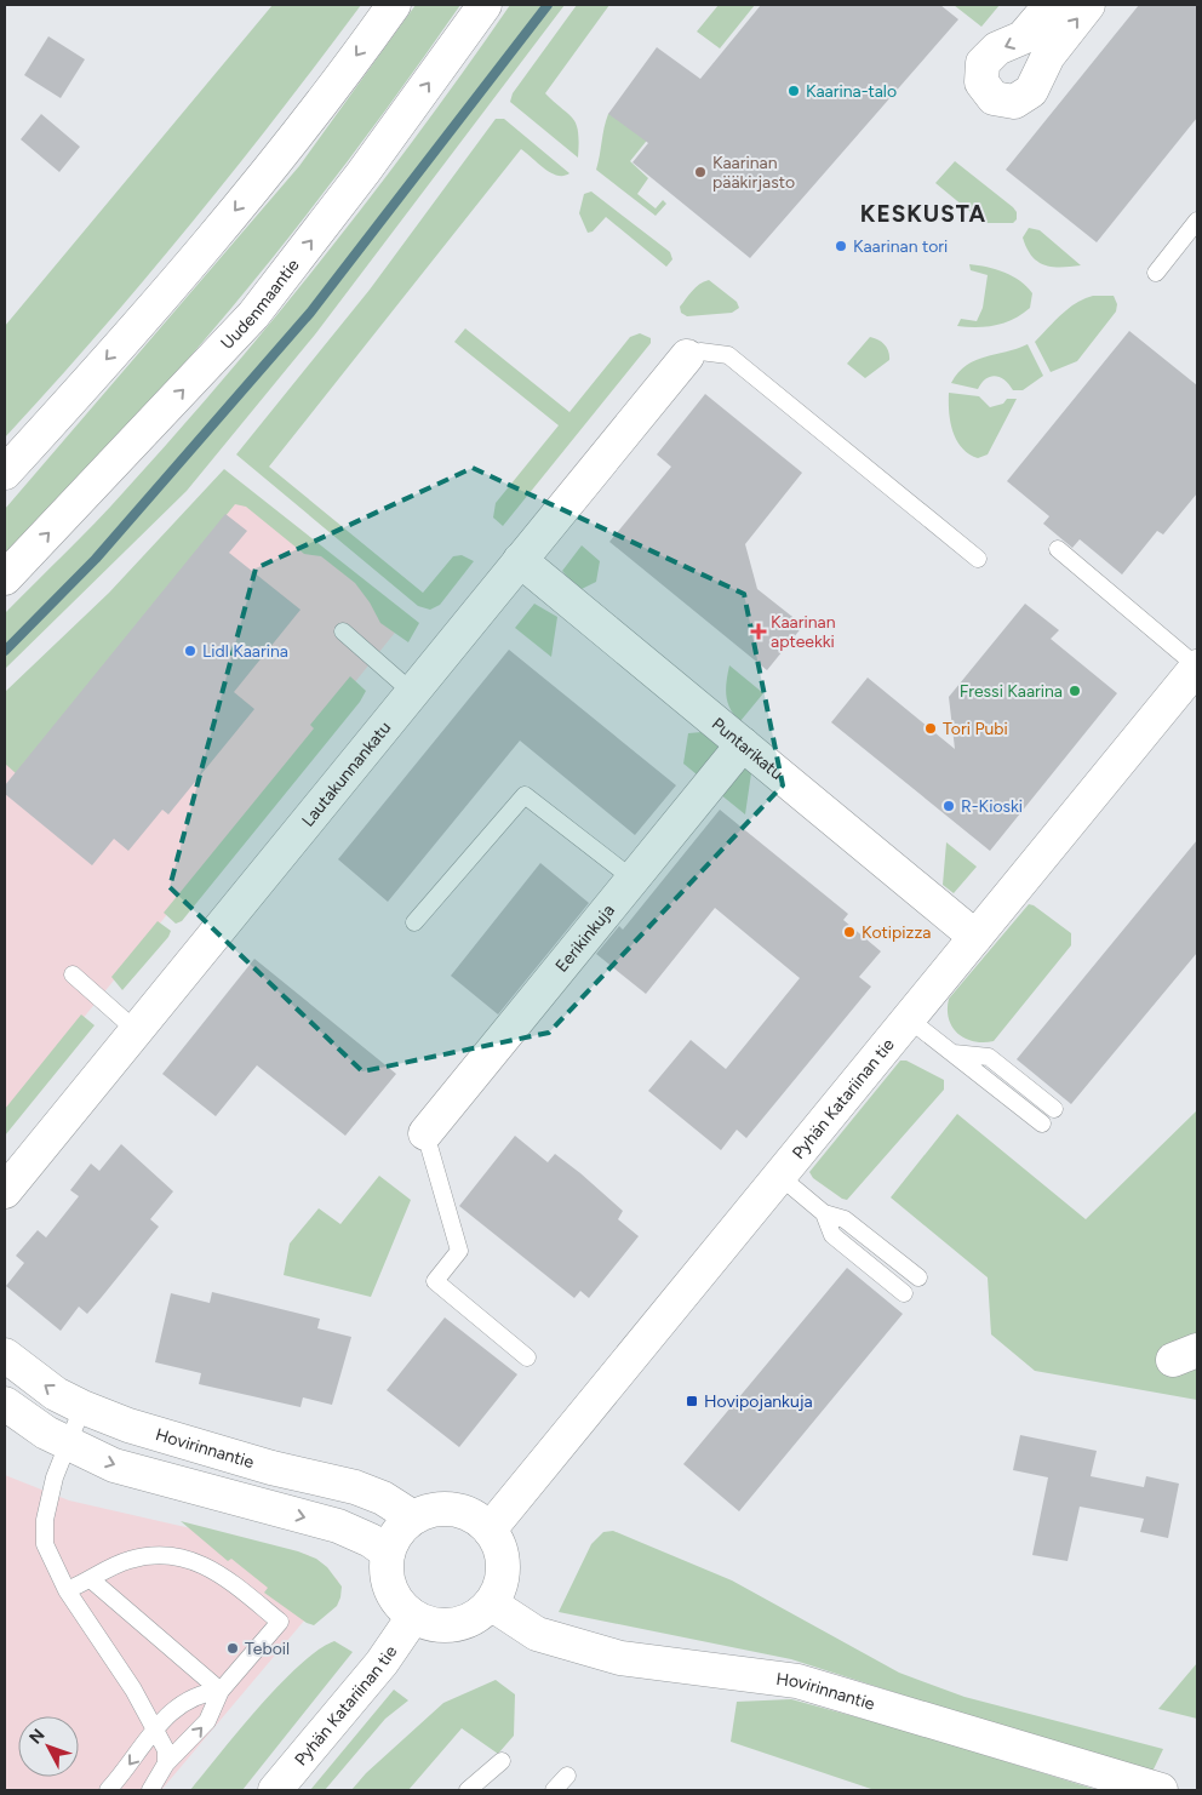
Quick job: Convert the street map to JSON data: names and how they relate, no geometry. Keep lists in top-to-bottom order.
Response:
{
  "streets": {
    "street": [
      "Uudenmaantie",
      "Puntarikatu",
      "Lautakunnankatu",
      "Eerikinkuja",
      "Pyhän Katariinan tie",
      "Hovirinnantie"
    ]
  },
  "crossings": [
    ["Puntarikatu", "Lautakunnankatu"],
    ["Puntarikatu", "Eerikinkuja"],
    ["Puntarikatu", "Pyhän Katariinan tie"],
    ["Pyhän Katariinan tie", "Hovirinnantie"]
  ],
  "districts": ["KESKUSTA"],
  "places": {
    "other": [
      "Kaarina-talo",
      "Kaarinan pääkirjasto",
      "Kaarinan tori",
      "Lidl Kaarina",
      "Fressi Kaarina",
      "Tori Pubi",
      "R-Kioski",
      "Kotipizza",
      "Teboil"
    ],
    "health": ["Kaarinan apteekki"],
    "transit": ["Hovipojankuja"]
  },
  "north": "top left"
}
